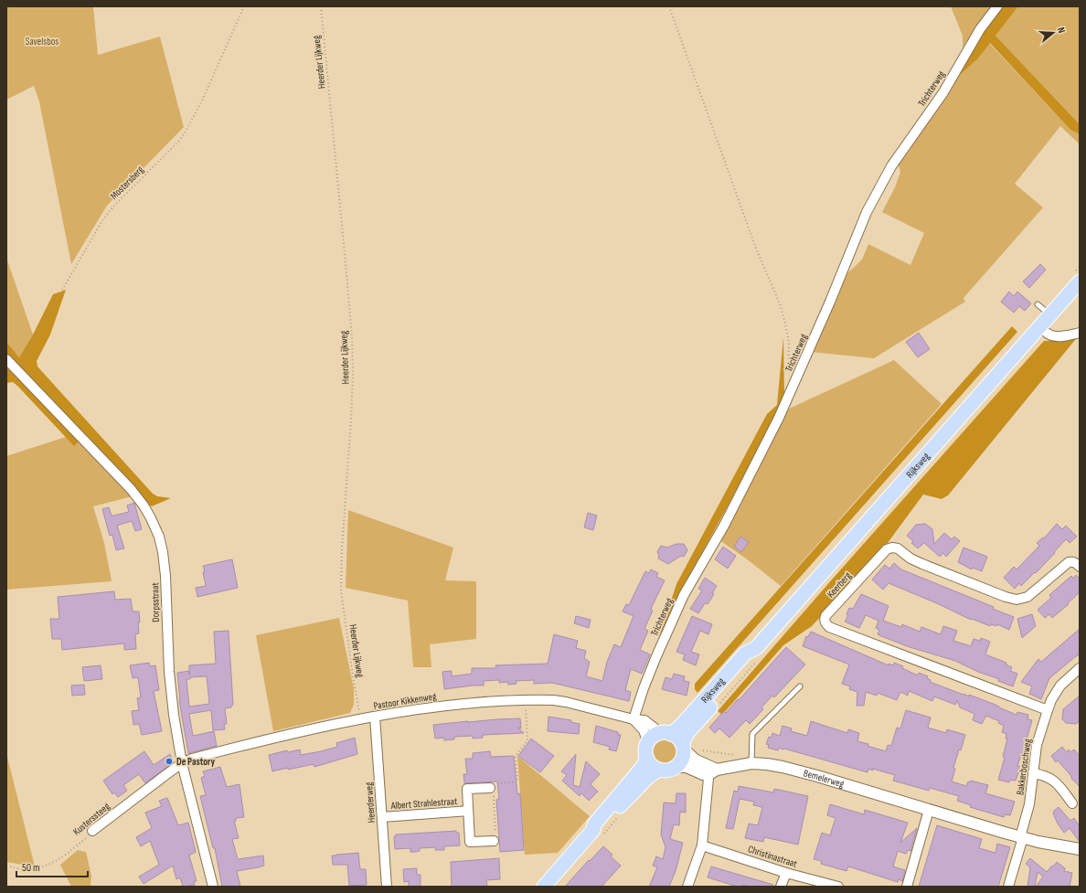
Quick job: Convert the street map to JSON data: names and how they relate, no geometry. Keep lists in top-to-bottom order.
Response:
{
  "streets": {
    "main road": ["Rijksweg"],
    "street": [
      "Trichterweg",
      "Keerberg",
      "Dorpsstraat",
      "Pastoor Kikkenweg",
      "Bakkerboschweg",
      "Bemelerweg",
      "Heerderweg",
      "Albert Strahlestraat",
      "Kusterssteeg",
      "Christinastraat"
    ],
    "path": ["Heerder Lijkweg", "Mostersberg"]
  },
  "crossings": [
    ["Trichterweg", "Pastoor Kikkenweg"],
    ["Mostersberg", "Dorpsstraat"],
    ["Rijksweg", "Pastoor Kikkenweg"],
    ["Rijksweg", "Bemelerweg"],
    ["Keerberg", "Bakkerboschweg"],
    ["Dorpsstraat", "Pastoor Kikkenweg"],
    ["Dorpsstraat", "Kusterssteeg"],
    ["Pastoor Kikkenweg", "Bemelerweg"],
    ["Pastoor Kikkenweg", "Heerderweg"],
    ["Pastoor Kikkenweg", "Kusterssteeg"],
    ["Bakkerboschweg", "Bemelerweg"],
    ["Heerderweg", "Albert Strahlestraat"]
  ],
  "parks": ["Savelsbos"],
  "places": ["De Pastory"],
  "scale_bar": "50 m",
  "north": "right"
}
